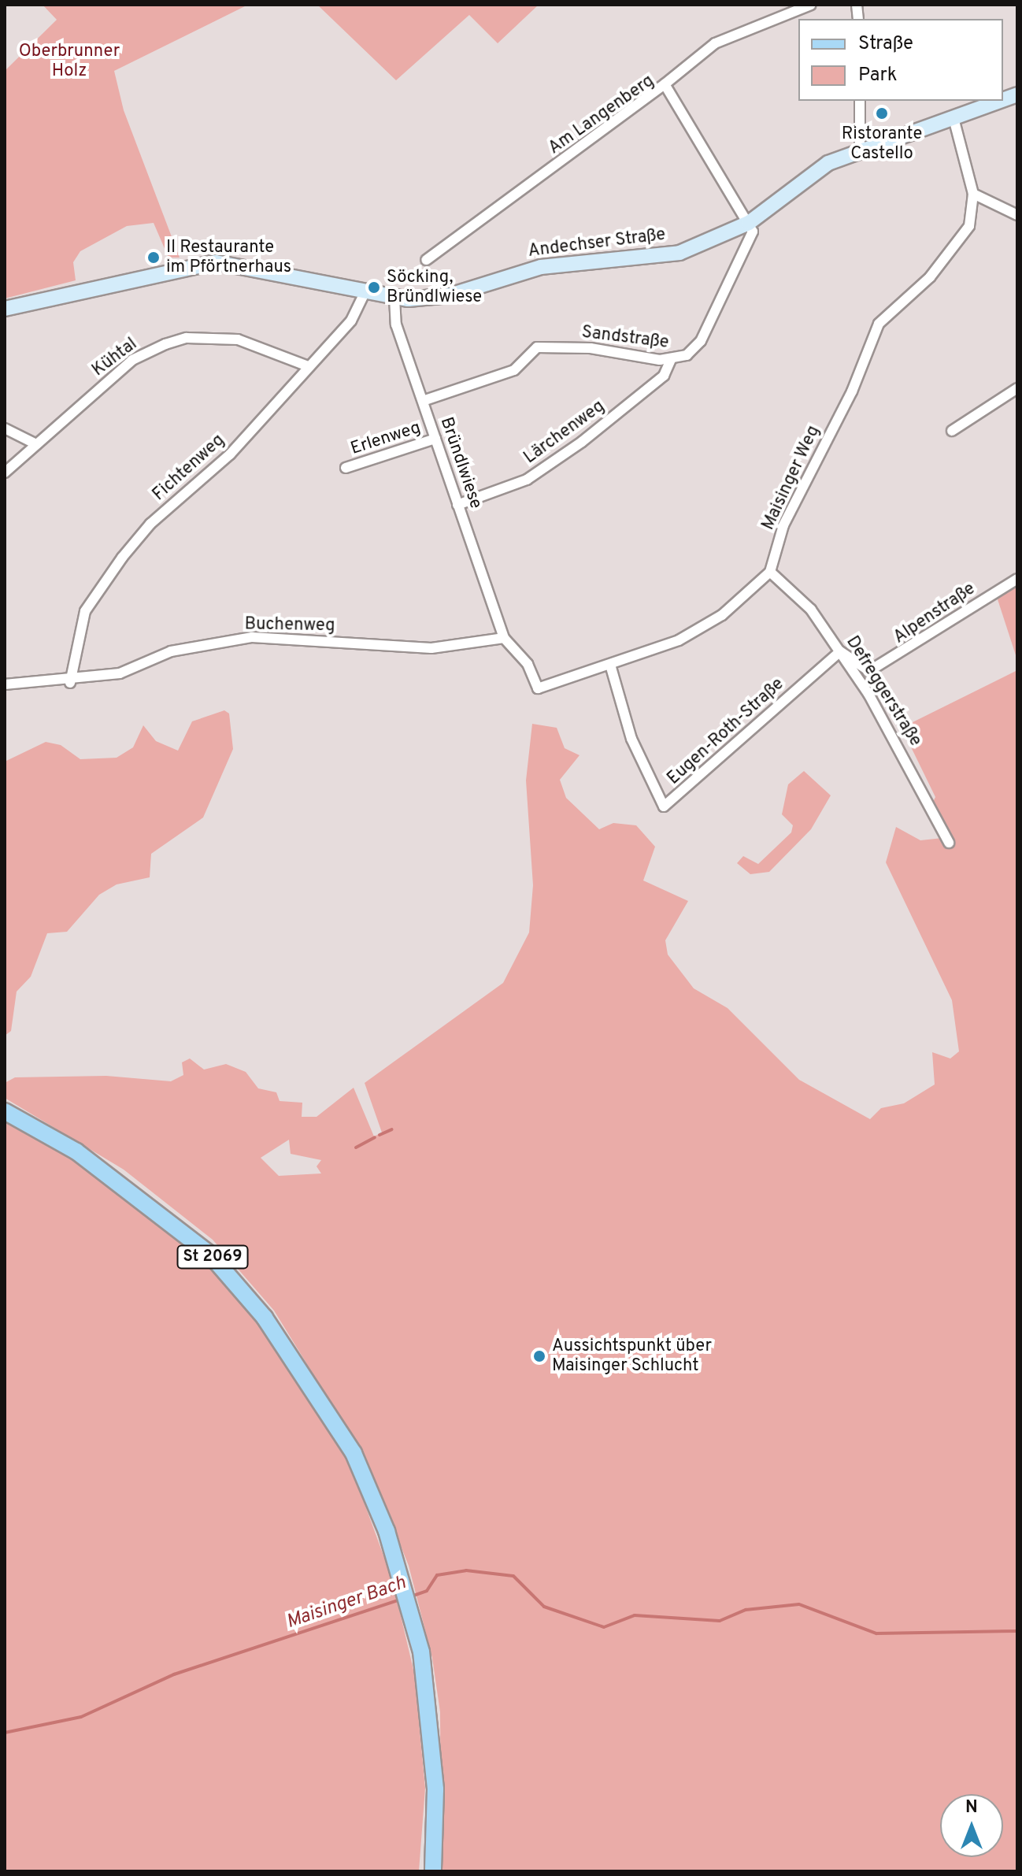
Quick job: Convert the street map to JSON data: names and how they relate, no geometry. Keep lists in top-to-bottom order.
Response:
{
  "streets": {
    "main road": ["St 2069"],
    "street": [
      "Am Langenberg",
      "Andechser Straße",
      "Sandstraße",
      "Kühtal",
      "Lärchenweg",
      "Erlenweg",
      "Bründlwiese",
      "Fichtenweg",
      "Maisinger Weg",
      "Alpenstraße",
      "Buchenweg",
      "Defreggerstraße",
      "Eugen-Roth-Straße"
    ]
  },
  "crossings": [
    ["Am Langenberg", "Andechser Straße"],
    ["Am Langenberg", "Sandstraße"],
    ["Andechser Straße", "Sandstraße"],
    ["Andechser Straße", "Bründlwiese"],
    ["Andechser Straße", "Fichtenweg"],
    ["Andechser Straße", "Maisinger Weg"],
    ["Sandstraße", "Lärchenweg"],
    ["Sandstraße", "Bründlwiese"],
    ["Kühtal", "Fichtenweg"],
    ["Lärchenweg", "Bründlwiese"],
    ["Erlenweg", "Bründlwiese"],
    ["Bründlwiese", "Buchenweg"],
    ["Fichtenweg", "Buchenweg"],
    ["Maisinger Weg", "Defreggerstraße"],
    ["Alpenstraße", "Defreggerstraße"],
    ["Alpenstraße", "Eugen-Roth-Straße"],
    ["Defreggerstraße", "Eugen-Roth-Straße"]
  ],
  "water": ["Maisinger Bach"],
  "parks": ["Oberbrunner Holz"],
  "places": [
    "Ristorante Castello",
    "Il Restaurante im Pförtnerhaus",
    "Söcking, Bründlwiese",
    "Aussichtspunkt über Maisinger Schlucht"
  ],
  "legend": ["Straße", "Park"],
  "north": "top"
}
